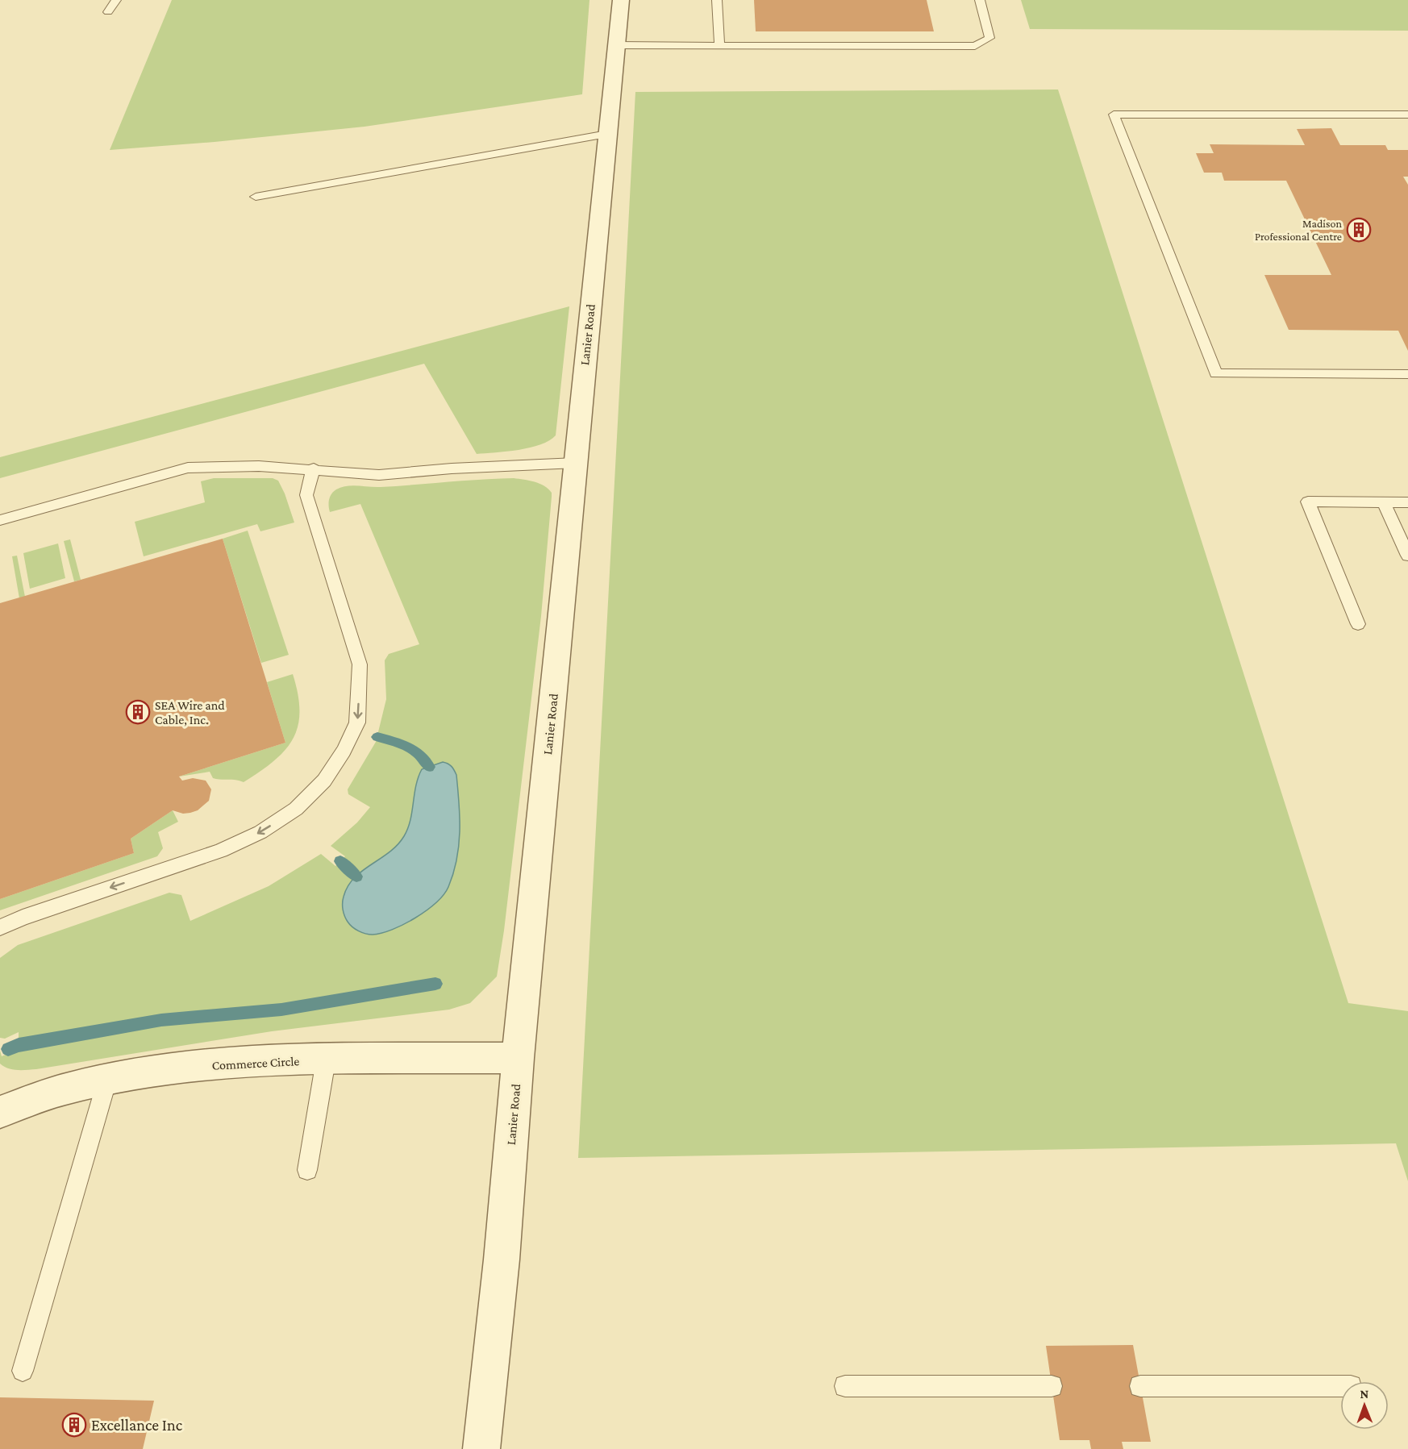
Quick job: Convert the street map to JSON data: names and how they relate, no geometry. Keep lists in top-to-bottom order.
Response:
{
  "streets": {
    "street": ["Lanier Road", "Commerce Circle"]
  },
  "crossings": [
    ["Lanier Road", "Commerce Circle"]
  ],
  "places": {
    "building": ["Madison Professional Centre", "SEA Wire and Cable, Inc.", "Excellance Inc"]
  },
  "north": "top"
}
